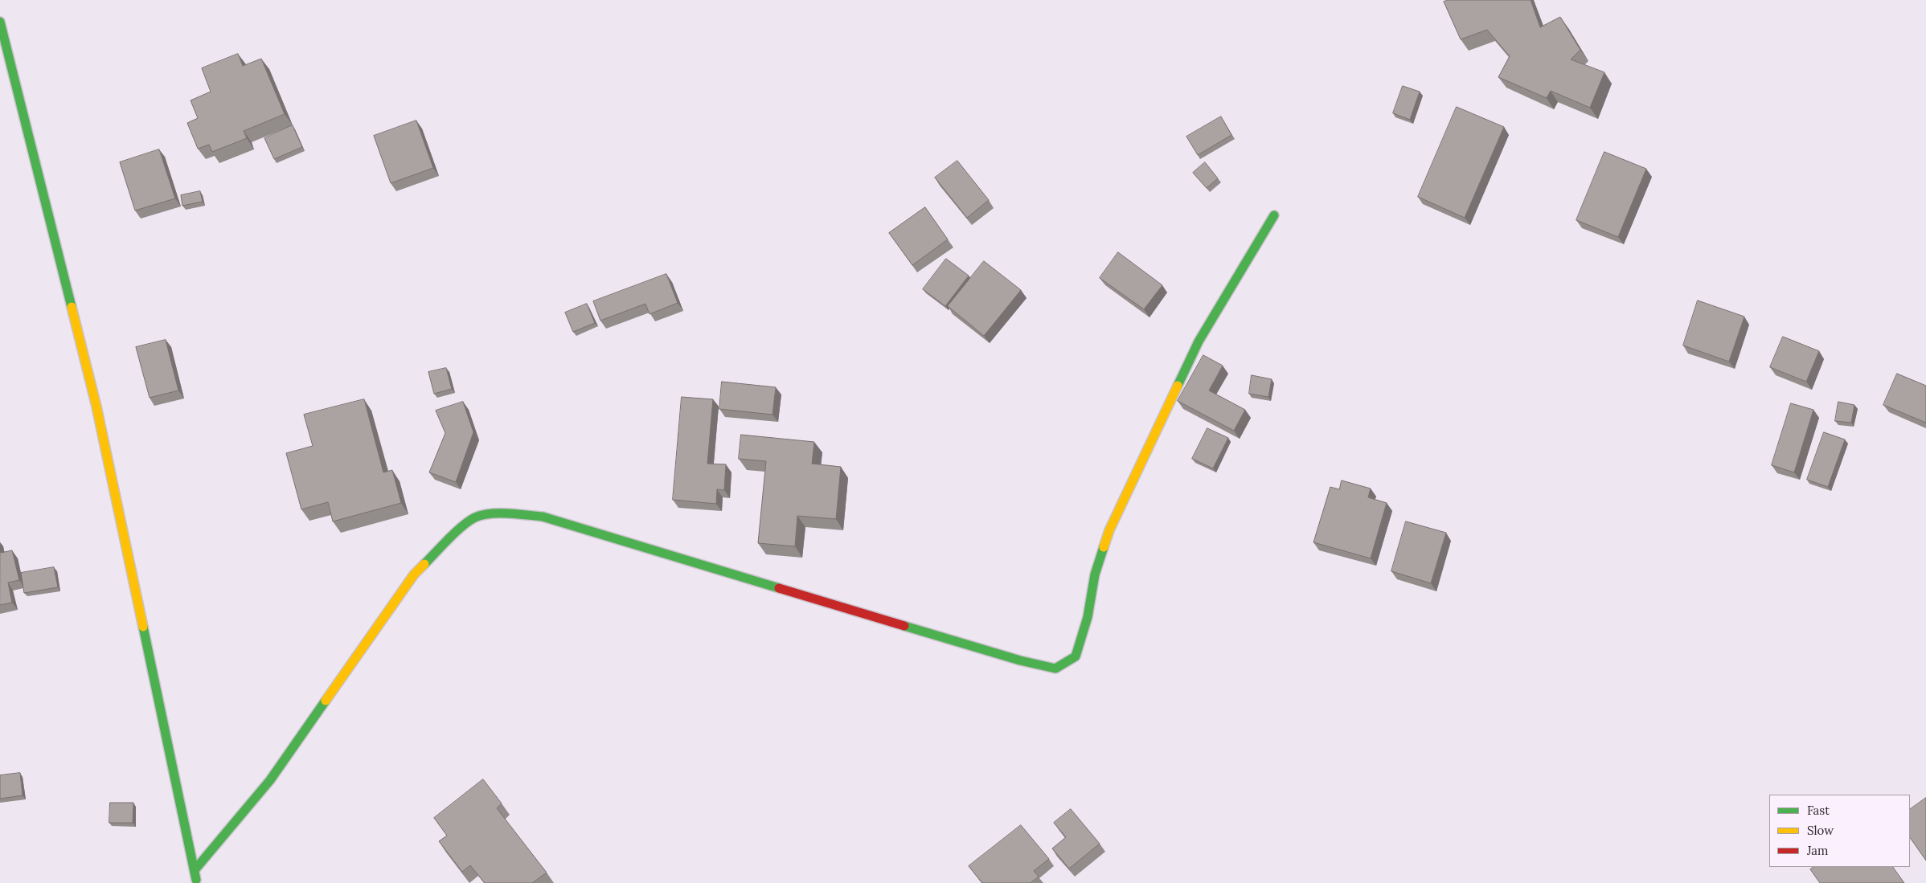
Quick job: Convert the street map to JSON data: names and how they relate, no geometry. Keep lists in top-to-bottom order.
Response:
{
  "legend": ["Fast", "Slow", "Jam"]
}
